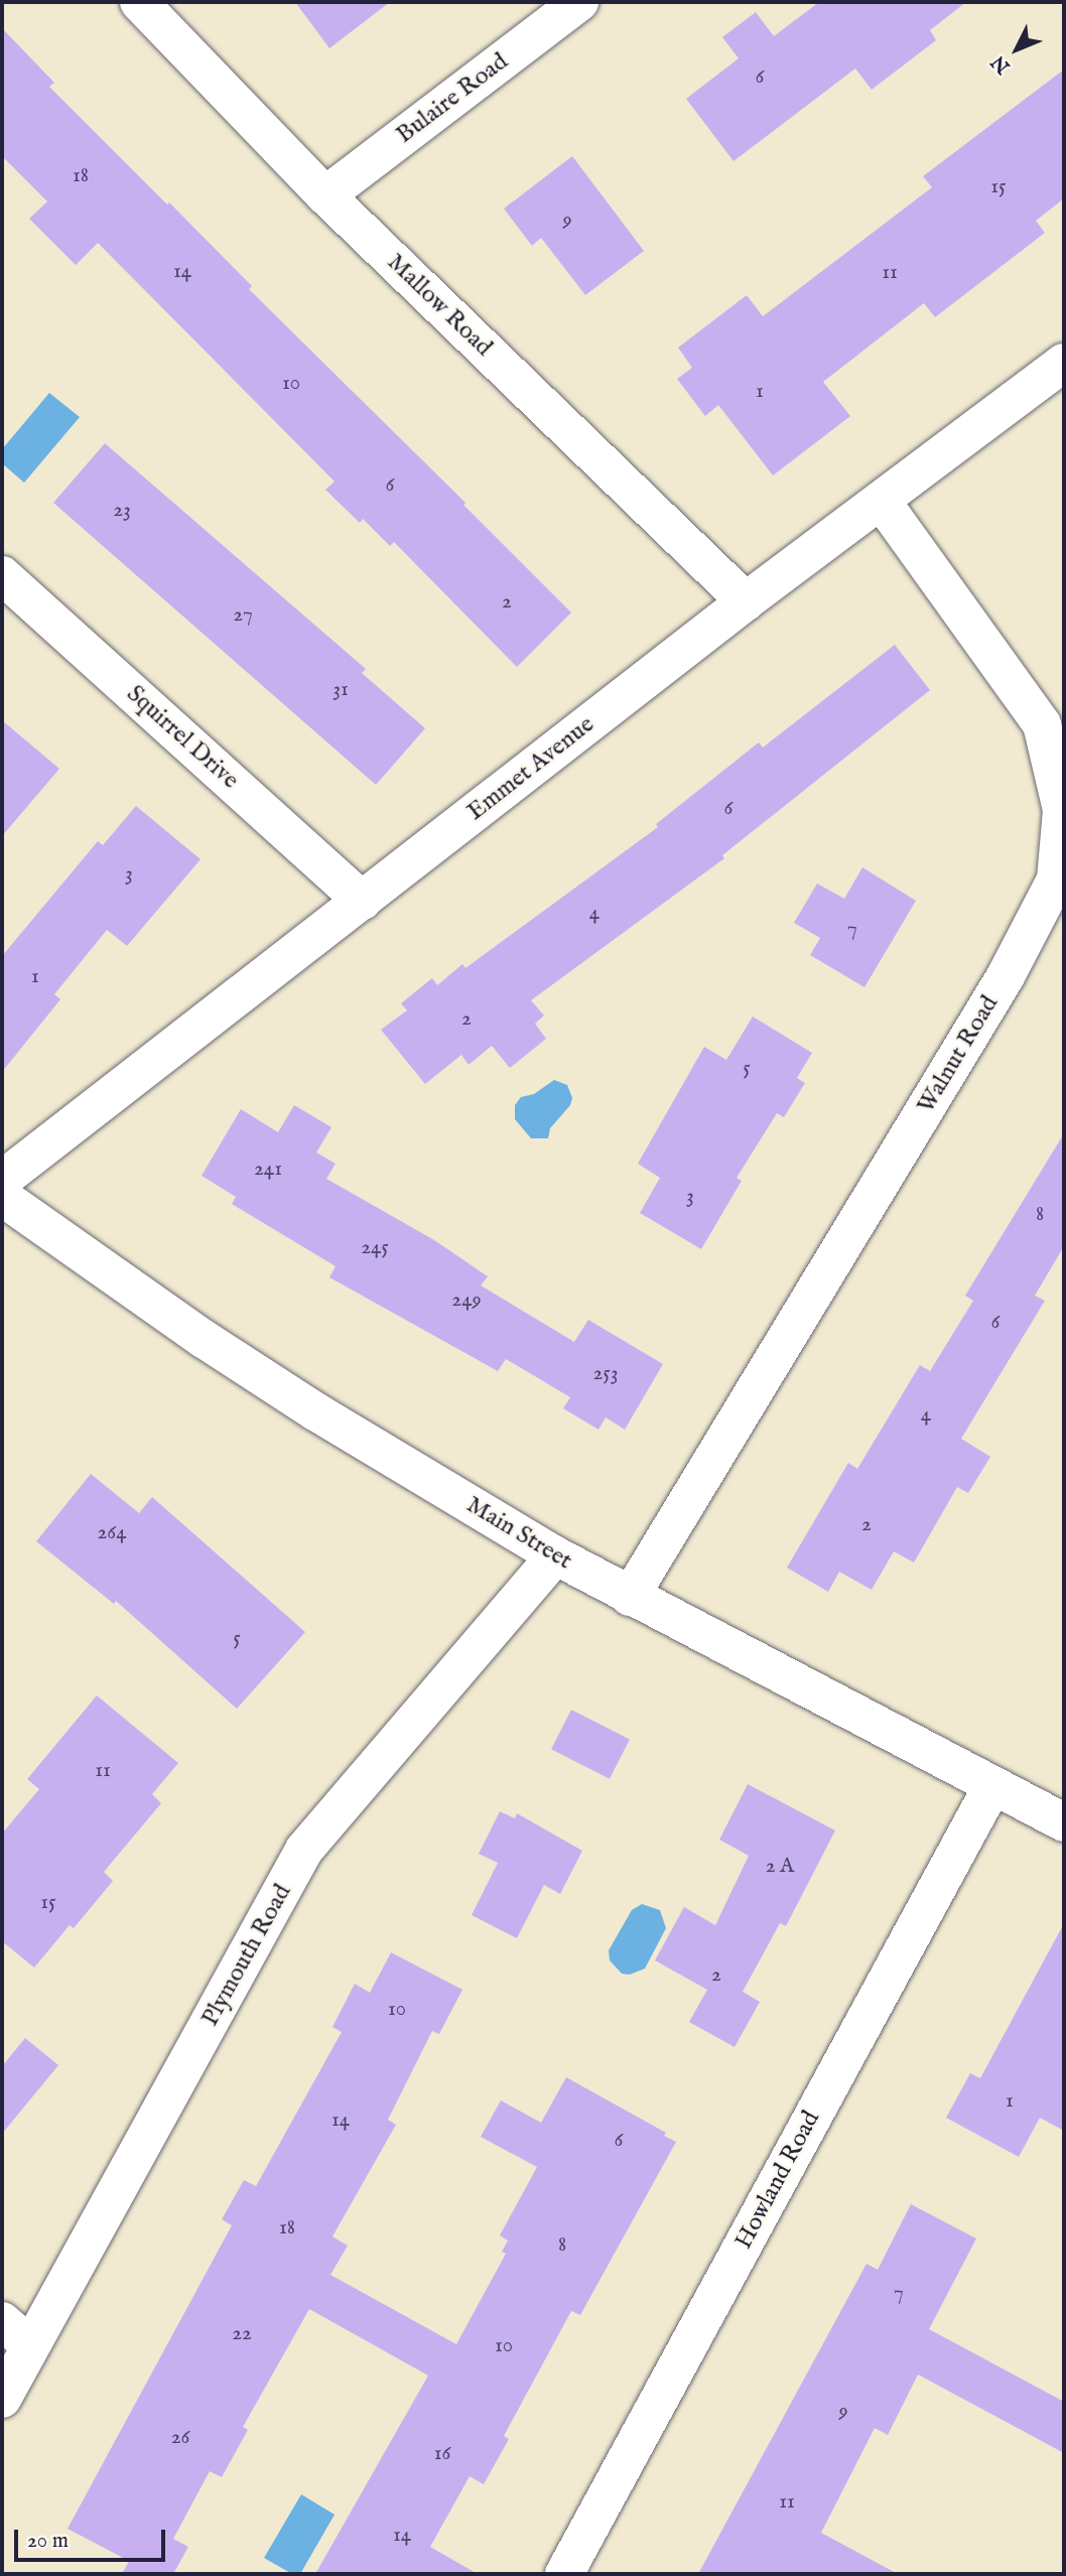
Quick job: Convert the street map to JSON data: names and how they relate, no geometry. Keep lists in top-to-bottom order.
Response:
{
  "streets": {
    "street": [
      "Bulaire Road",
      "Mallow Road",
      "Squirrel Drive",
      "Emmet Avenue",
      "Walnut Road",
      "Main Street",
      "Plymouth Road",
      "Howland Road"
    ]
  },
  "crossings": [
    ["Bulaire Road", "Mallow Road"],
    ["Mallow Road", "Emmet Avenue"],
    ["Squirrel Drive", "Emmet Avenue"],
    ["Emmet Avenue", "Walnut Road"],
    ["Walnut Road", "Main Street"],
    ["Main Street", "Plymouth Road"],
    ["Main Street", "Howland Road"]
  ],
  "house_numbers": [
    "6",
    "18",
    "15",
    "9",
    "14",
    "11",
    "10",
    "1",
    "6",
    "23",
    "2",
    "27",
    "31",
    "6",
    "3",
    "4",
    "7",
    "1",
    "2",
    "5",
    "241",
    "3",
    "8",
    "245",
    "249",
    "6",
    "253",
    "4",
    "2",
    "264",
    "5",
    "11",
    "2 A",
    "15",
    "2",
    "10",
    "1",
    "14",
    "6",
    "18",
    "8",
    "7",
    "22",
    "10",
    "9",
    "26",
    "16",
    "11",
    "14"
  ],
  "scale_bar": "20 m",
  "north": "bottom left"
}
